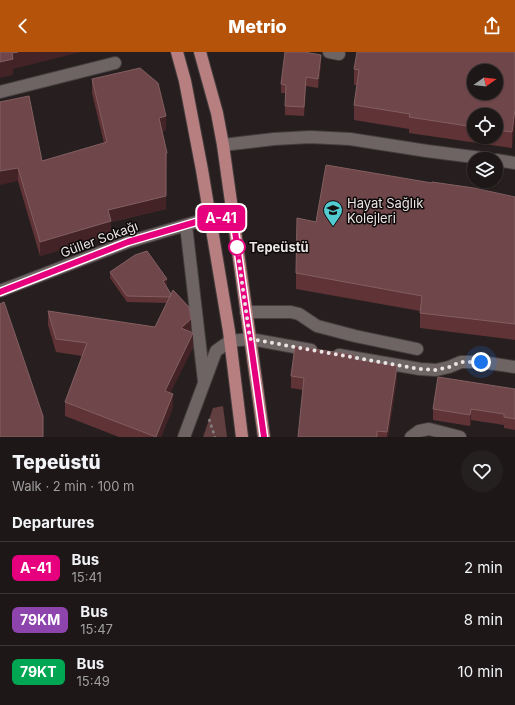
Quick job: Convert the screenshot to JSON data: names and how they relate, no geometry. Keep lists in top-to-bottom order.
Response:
{
  "streets": {
    "street": ["Güller Sokağı"]
  },
  "places": {
    "school or university": ["Hayat Sağlık Kolejleri"],
    "other": ["Tepeüstü"]
  },
  "lines": ["bus line A-41"],
  "north": "right",
  "page": {
    "header": "Metrio",
    "on_map": "A-41",
    "heading": [
      ["Tepeüstü", "Walk · 2 min · 100 m"],
      "Departures"
    ],
    "list": [
      {
        "mark": "A-41",
        "name": "Bus",
        "note": "15:41",
        "value": "2 min"
      },
      {
        "mark": "79KM",
        "name": "Bus",
        "note": "15:47",
        "value": "8 min"
      },
      {
        "mark": "79KT",
        "name": "Bus",
        "note": "15:49",
        "value": "10 min"
      }
    ]
  }
}
